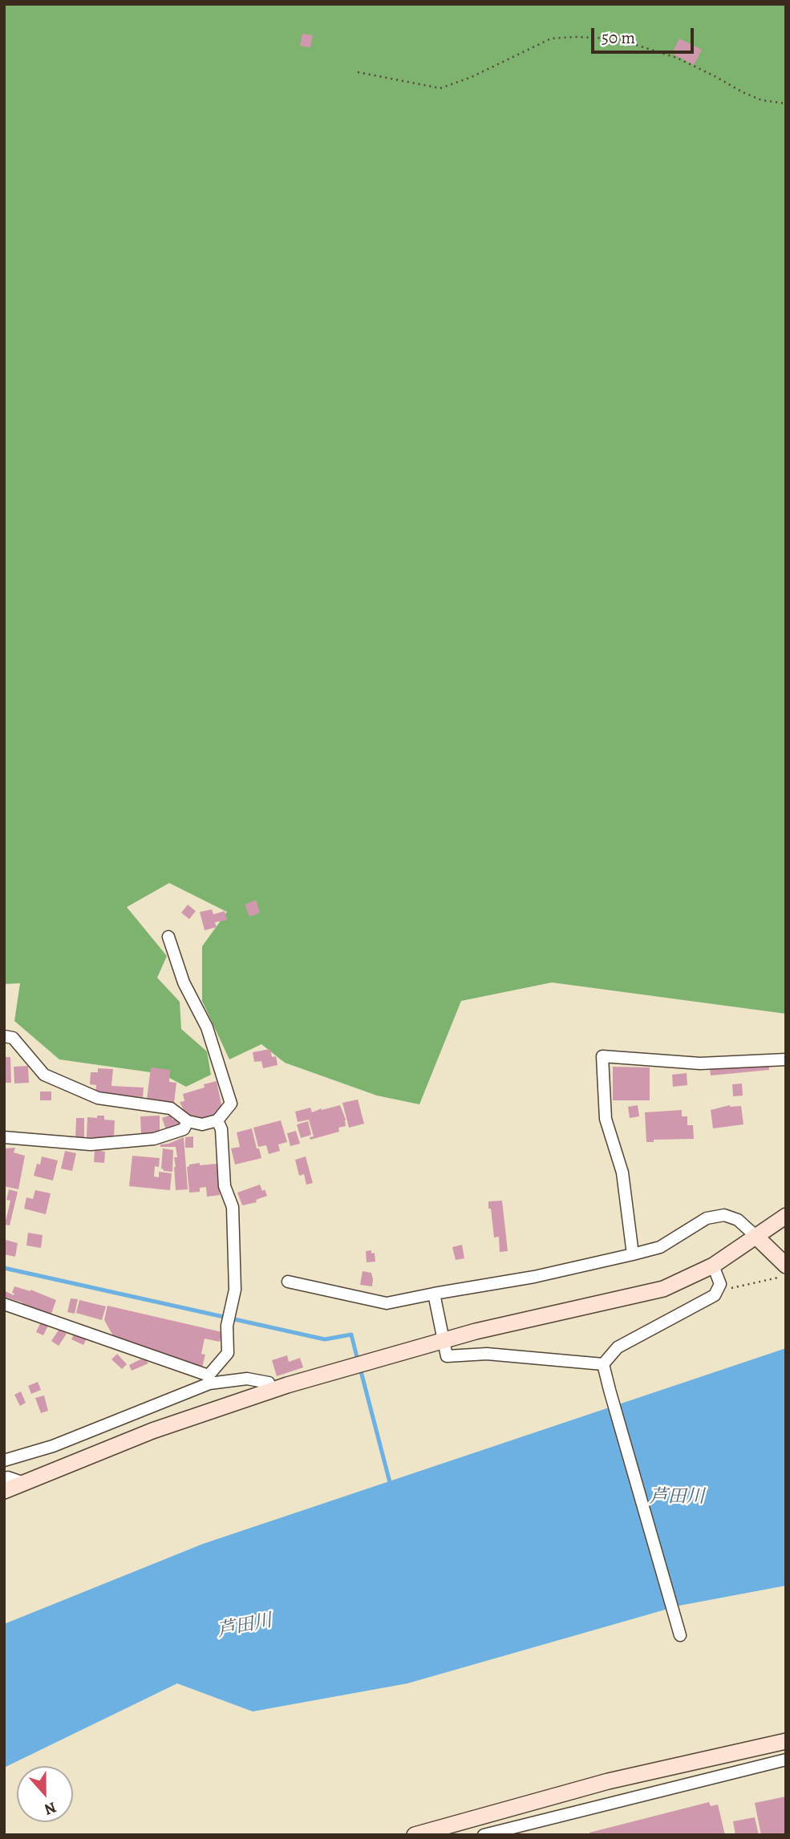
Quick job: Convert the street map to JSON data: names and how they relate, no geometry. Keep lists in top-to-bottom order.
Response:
{
  "water": ["芦田川"],
  "scale_bar": "50 m",
  "north": "bottom"
}
